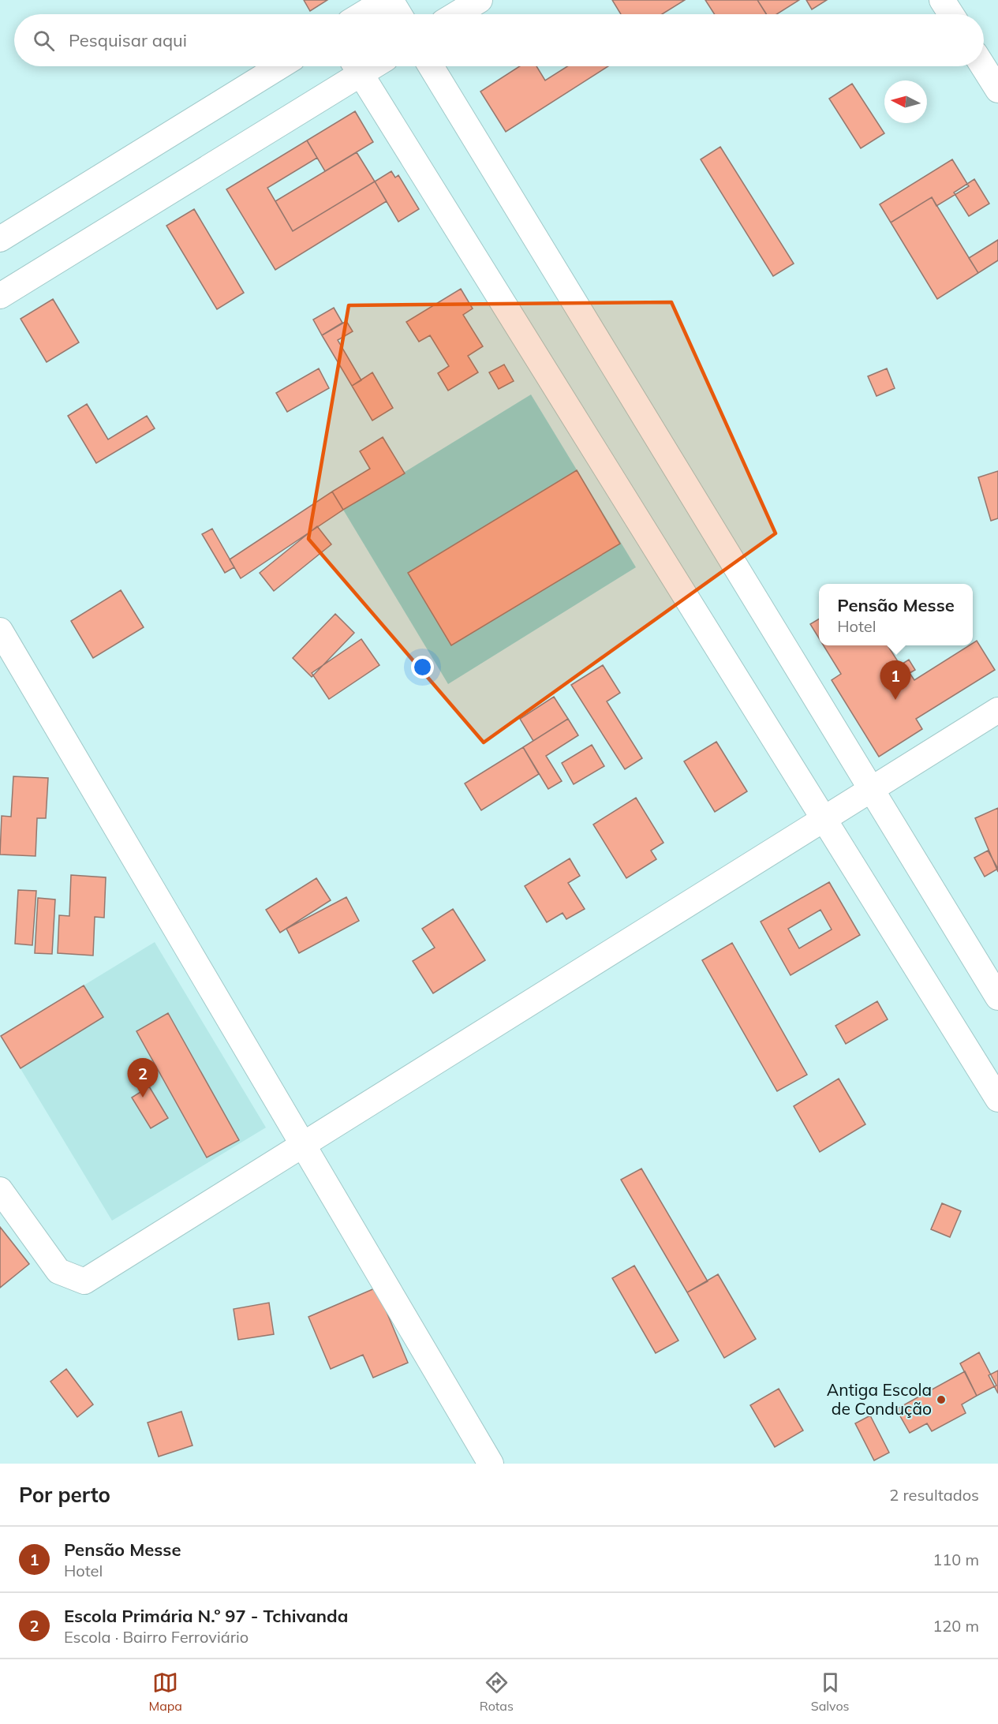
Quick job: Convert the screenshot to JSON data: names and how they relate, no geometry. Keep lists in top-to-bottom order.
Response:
{
  "places": ["Antiga Escola de Condução"],
  "north": "left",
  "page": {
    "search": "Pesquisar aqui",
    "popup": ["Pensão Messe", "Hotel"],
    "pins": ["1", "2"],
    "heading": ["Por perto", "2 resultados"],
    "list": [
      {
        "mark": "1",
        "name": "Pensão Messe",
        "note": "Hotel",
        "value": "110 m"
      },
      {
        "mark": "2",
        "name": "Escola Primária N.º 97 - Tchivanda",
        "note": "Escola · Bairro Ferroviário",
        "value": "120 m"
      }
    ],
    "nav": ["Mapa", "Rotas", "Salvos"]
  }
}
